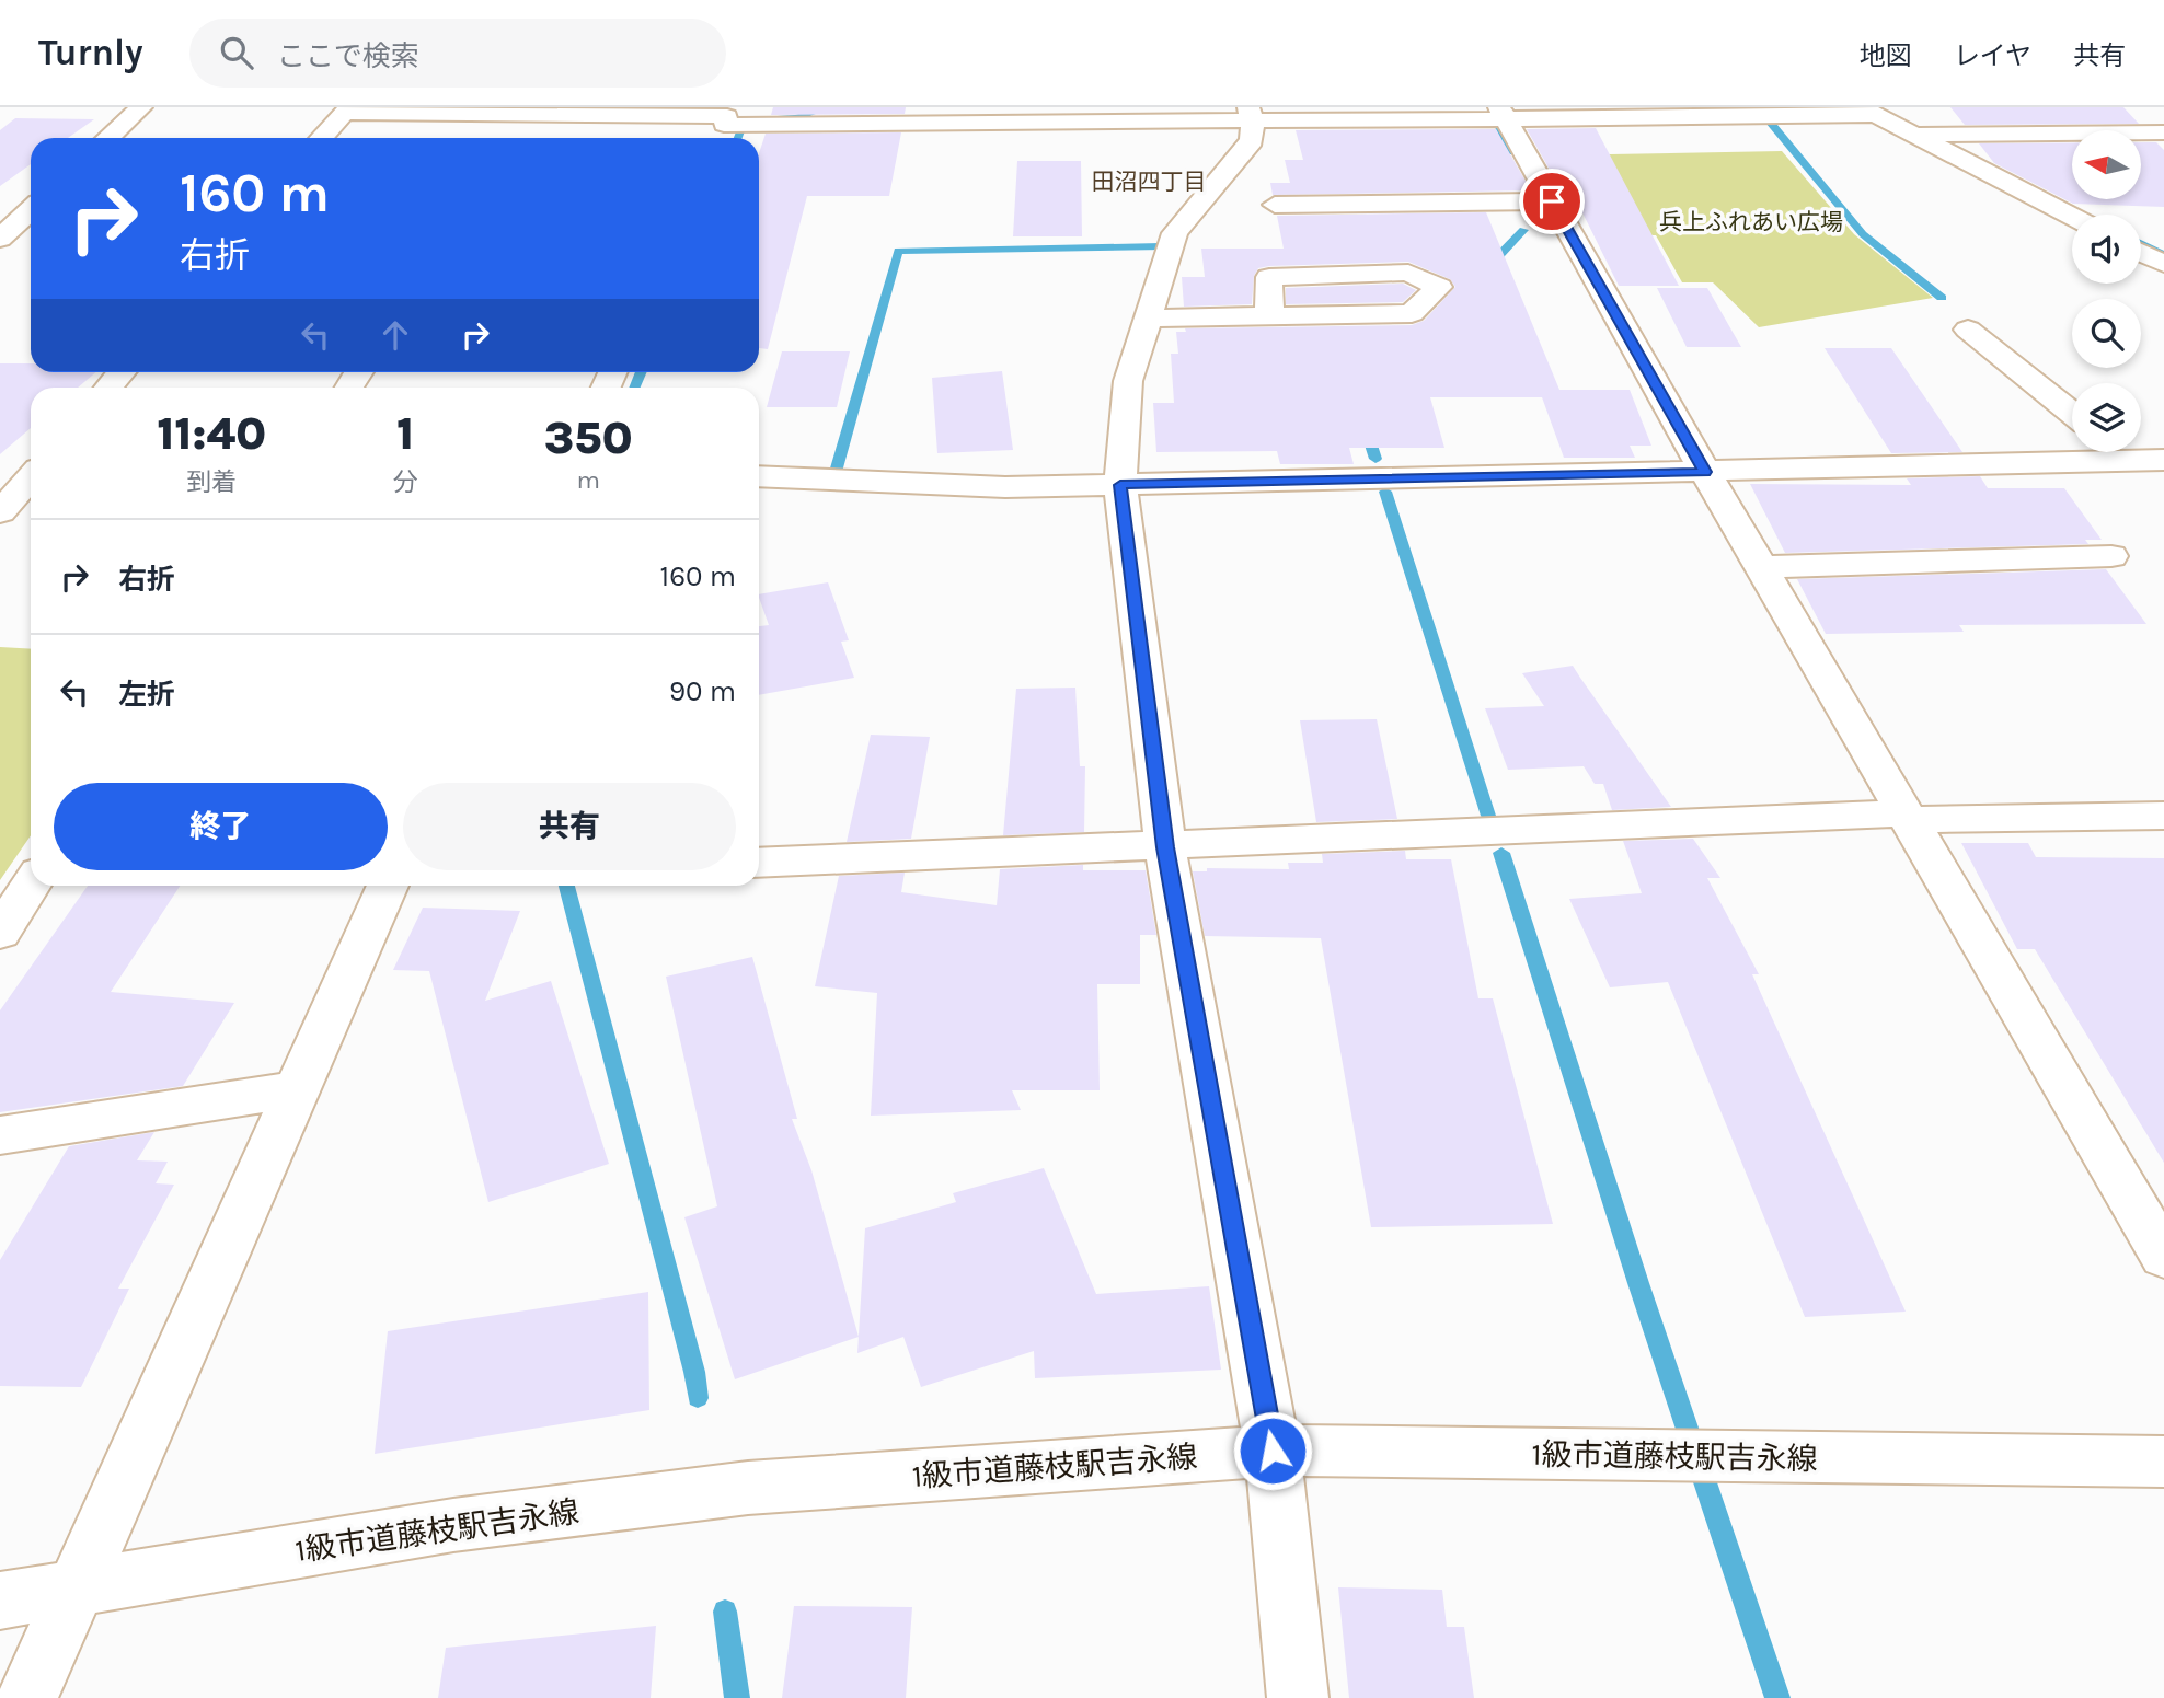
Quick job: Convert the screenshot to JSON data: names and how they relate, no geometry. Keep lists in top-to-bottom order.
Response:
{
  "streets": {
    "street": ["1級市道藤枝駅吉永線"]
  },
  "districts": ["田沼四丁目"],
  "parks": ["兵上ふれあい広場"],
  "north": "left",
  "page": {
    "header": "Turnly",
    "search": "ここで検索",
    "nav": ["地図", "レイヤ", "共有"],
    "turn": ["160 m", "右折"],
    "eta": [
      "11:40",
      "到着",
      "1",
      "分",
      "350",
      "m"
    ],
    "list": [
      {
        "name": "右折",
        "value": "160 m"
      },
      {
        "name": "左折",
        "value": "90 m"
      }
    ],
    "buttons": ["終了", "共有"]
  }
}
